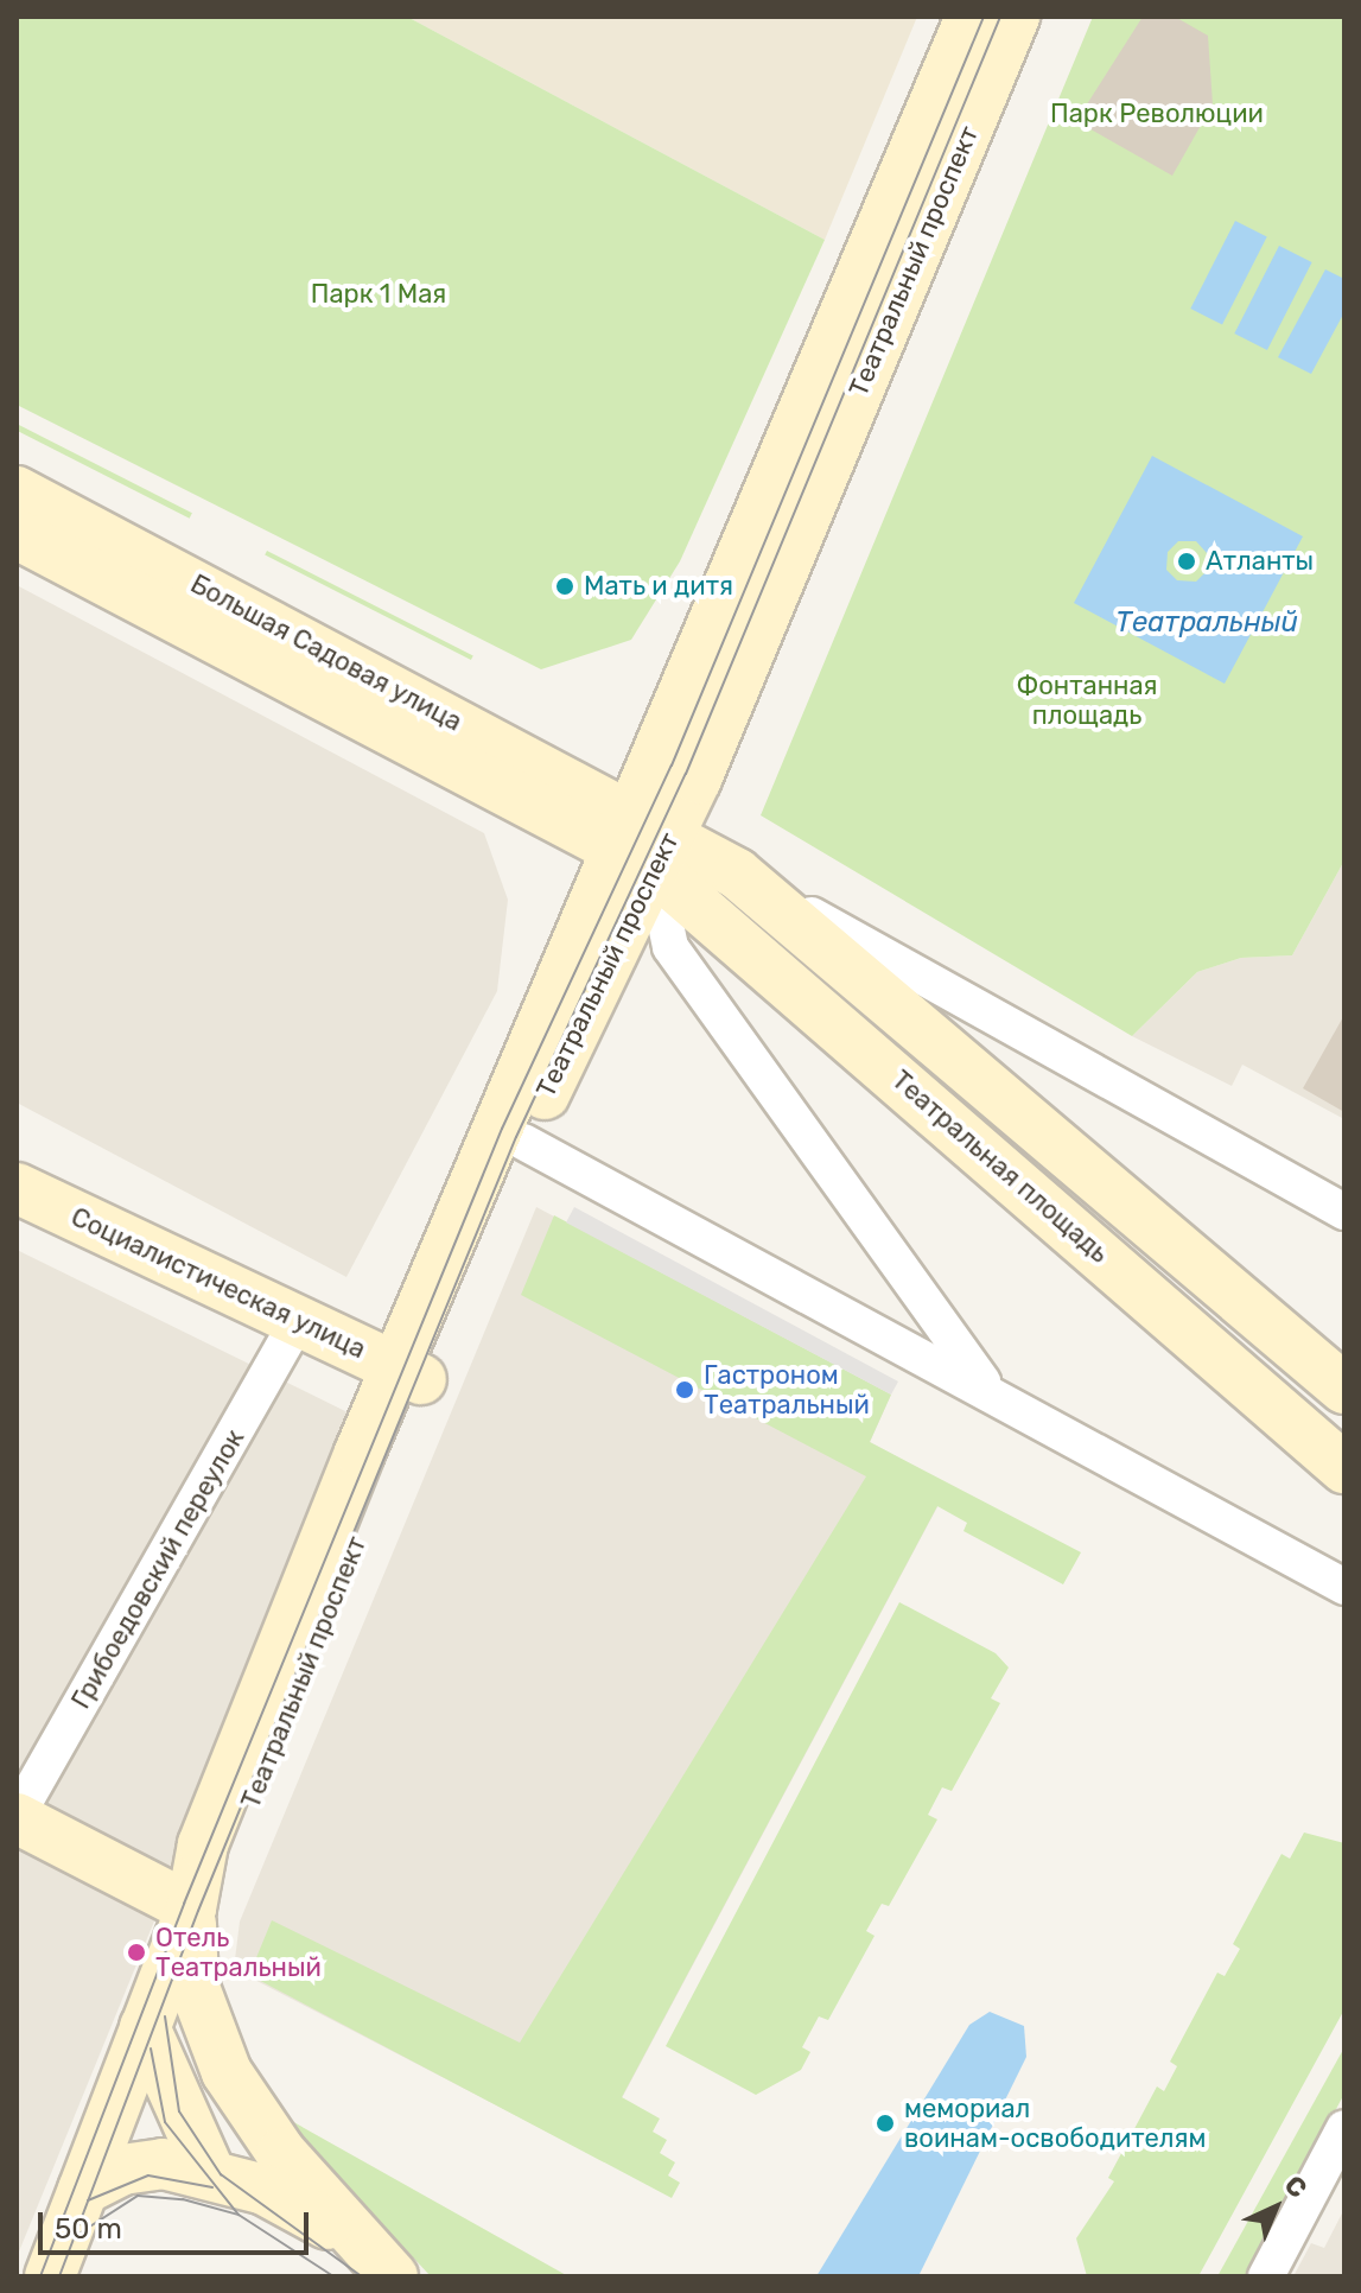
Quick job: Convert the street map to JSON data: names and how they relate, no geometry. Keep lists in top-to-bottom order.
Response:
{
  "streets": {
    "main road": [
      "Театральный проспект",
      "Большая Садовая улица",
      "Театральная площадь",
      "Социалистическая улица"
    ],
    "street": ["Грибоедовский переулок"]
  },
  "crossings": [
    ["Театральный проспект", "Большая Садовая улица"],
    ["Театральный проспект", "Театральная площадь"],
    ["Театральный проспект", "Социалистическая улица"],
    ["Большая Садовая улица", "Театральная площадь"],
    ["Социалистическая улица", "Грибоедовский переулок"]
  ],
  "water": ["Театральный"],
  "parks": ["Парк Революции", "Парк 1 Мая", "Фонтанная площадь"],
  "places": [
    "Атланты",
    "Мать и дитя",
    "Гастроном Театральный",
    "Отель Театральный",
    "мемориал воинам-освободителям"
  ],
  "scale_bar": "50 m",
  "north": "top right"
}
